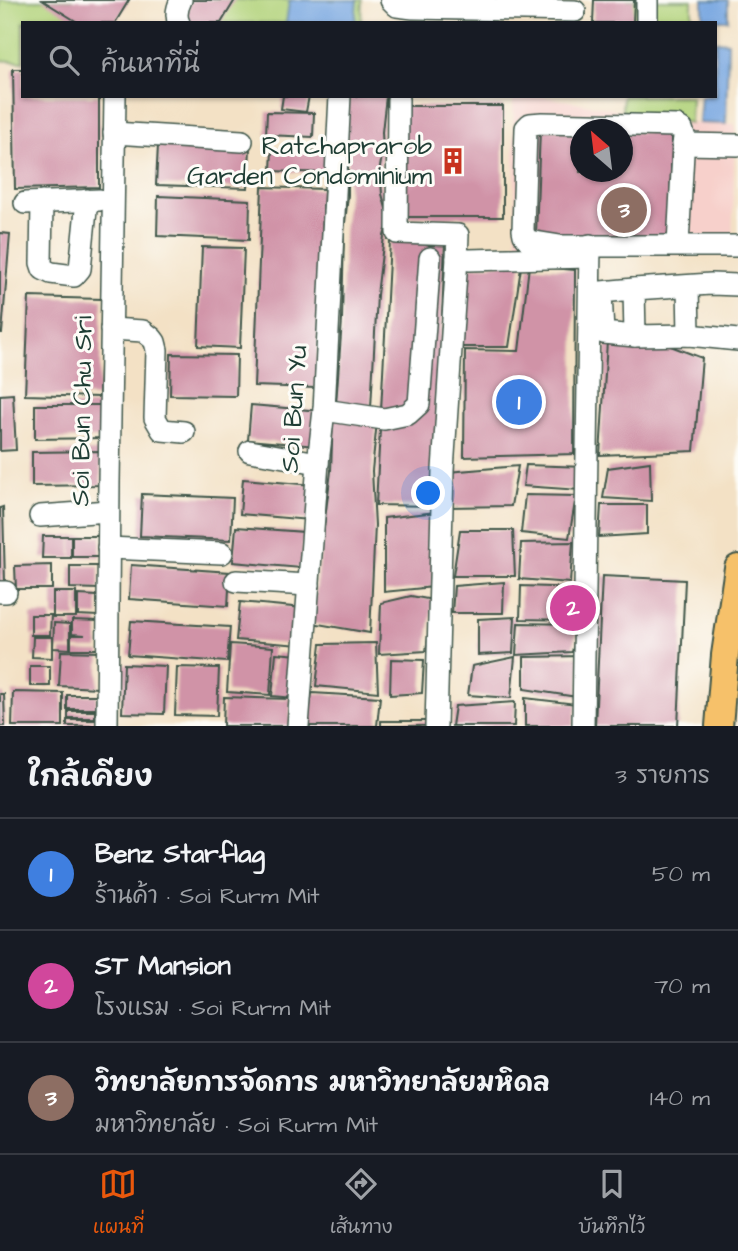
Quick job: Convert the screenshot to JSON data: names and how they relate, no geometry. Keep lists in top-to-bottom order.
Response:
{
  "streets": {
    "street": ["Soi Bun Yu", "Soi Bun Chu Sri"]
  },
  "places": {
    "building": ["Ratchaprarob Garden Condominium"]
  },
  "north": "top left",
  "page": {
    "search": "ค้นหาที่นี่",
    "pins": ["3", "1", "2"],
    "heading": ["ใกล้เคียง", "3 รายการ"],
    "list": [
      {
        "mark": "1",
        "name": "Benz Starflag",
        "note": "ร้านค้า · Soi Rurm Mit",
        "value": "50 m"
      },
      {
        "mark": "2",
        "name": "ST Mansion",
        "note": "โรงแรม · Soi Rurm Mit",
        "value": "70 m"
      },
      {
        "mark": "3",
        "name": "วิทยาลัยการจัดการ มหาวิทยาลัยมหิดล",
        "note": "มหาวิทยาลัย · Soi Rurm Mit",
        "value": "140 m"
      }
    ],
    "nav": ["แผนที่", "เส้นทาง", "บันทึกไว้"]
  }
}
